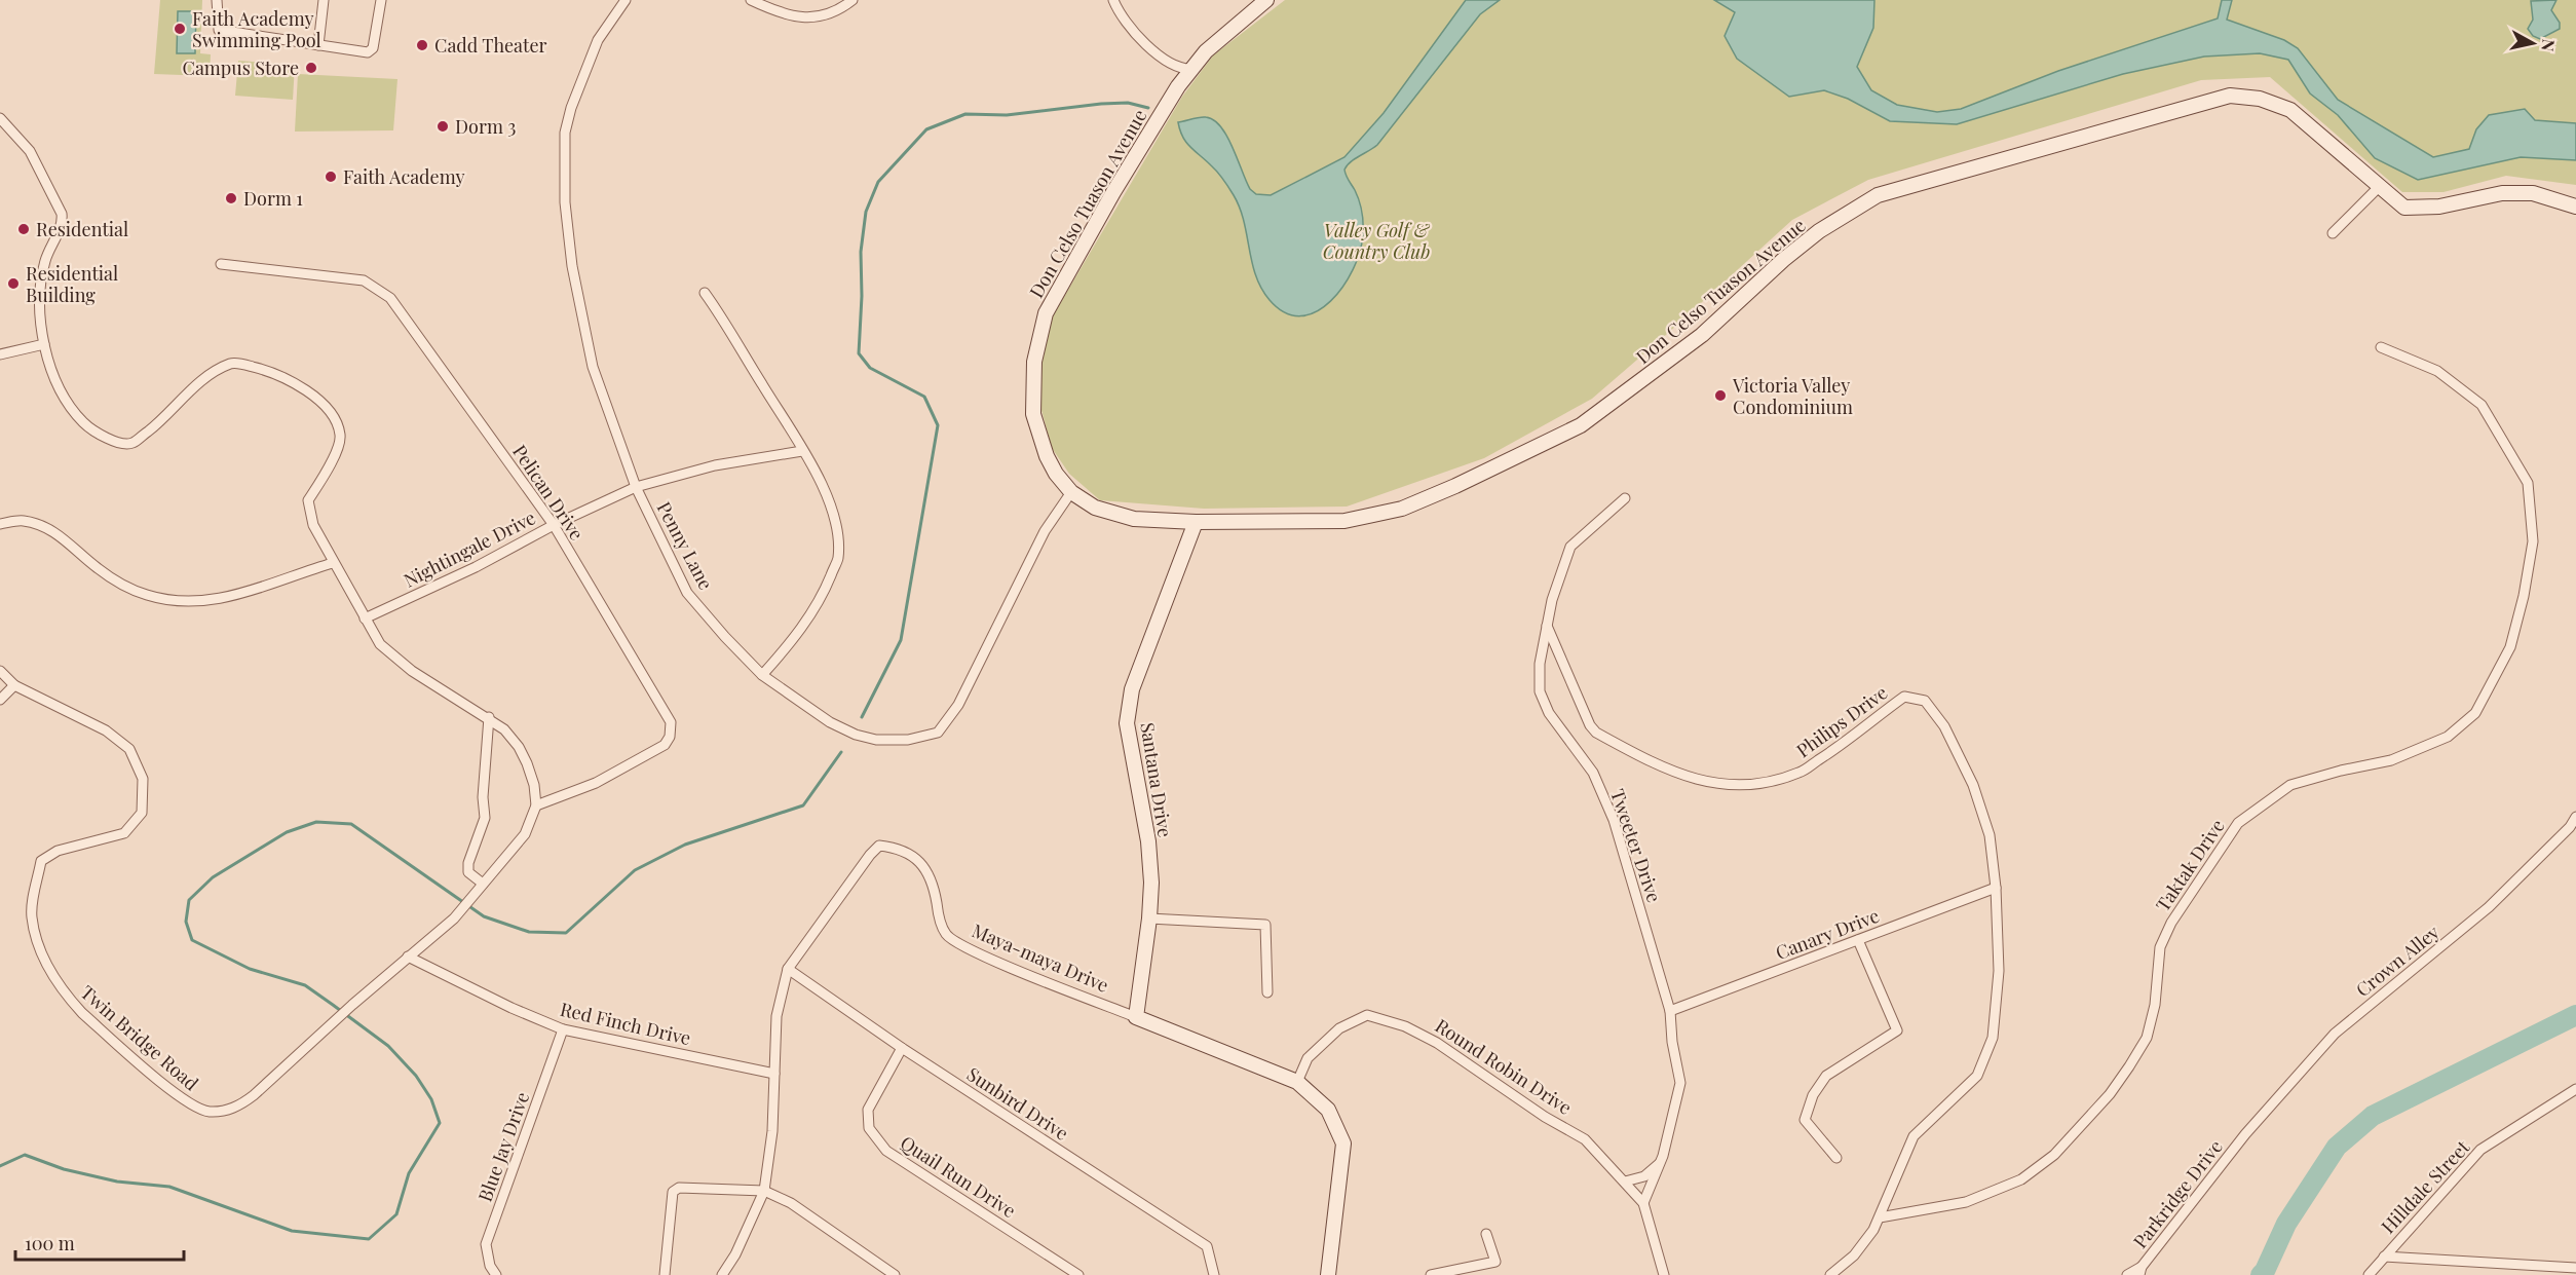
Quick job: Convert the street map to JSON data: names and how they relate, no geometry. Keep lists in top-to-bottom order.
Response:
{
  "streets": {
    "street": [
      "Don Celso Tuason Avenue",
      "Pelican Drive",
      "Penny Lane",
      "Nightingale Drive",
      "Philips Drive",
      "Santana Drive",
      "Tweeter Drive",
      "Taktak Drive",
      "Canary Drive",
      "Maya-maya Drive",
      "Crown Alley",
      "Red Finch Drive",
      "Twin Bridge Road",
      "Round Robin Drive",
      "Sunbird Drive",
      "Blue Jay Drive",
      "Quail Run Drive",
      "Hilldale Street",
      "Parkridge Drive"
    ]
  },
  "crossings": [
    ["Don Celso Tuason Avenue", "Penny Lane"],
    ["Don Celso Tuason Avenue", "Santana Drive"],
    ["Pelican Drive", "Nightingale Drive"],
    ["Pelican Drive", "Twin Bridge Road"],
    ["Penny Lane", "Nightingale Drive"],
    ["Philips Drive", "Tweeter Drive"],
    ["Philips Drive", "Taktak Drive"],
    ["Philips Drive", "Canary Drive"],
    ["Santana Drive", "Maya-maya Drive"],
    ["Tweeter Drive", "Canary Drive"],
    ["Tweeter Drive", "Round Robin Drive"],
    ["Maya-maya Drive", "Red Finch Drive"],
    ["Maya-maya Drive", "Round Robin Drive"],
    ["Maya-maya Drive", "Sunbird Drive"],
    ["Crown Alley", "Parkridge Drive"],
    ["Red Finch Drive", "Twin Bridge Road"],
    ["Red Finch Drive", "Blue Jay Drive"],
    ["Sunbird Drive", "Quail Run Drive"]
  ],
  "parks": ["Valley Golf & Country Club"],
  "places": [
    "Faith Academy Swimming Pool",
    "Cadd Theater",
    "Campus Store",
    "Dorm 3",
    "Faith Academy",
    "Dorm 1",
    "Residential",
    "Residential Building",
    "Victoria Valley Condominium"
  ],
  "scale_bar": "100 m",
  "north": "right"
}
